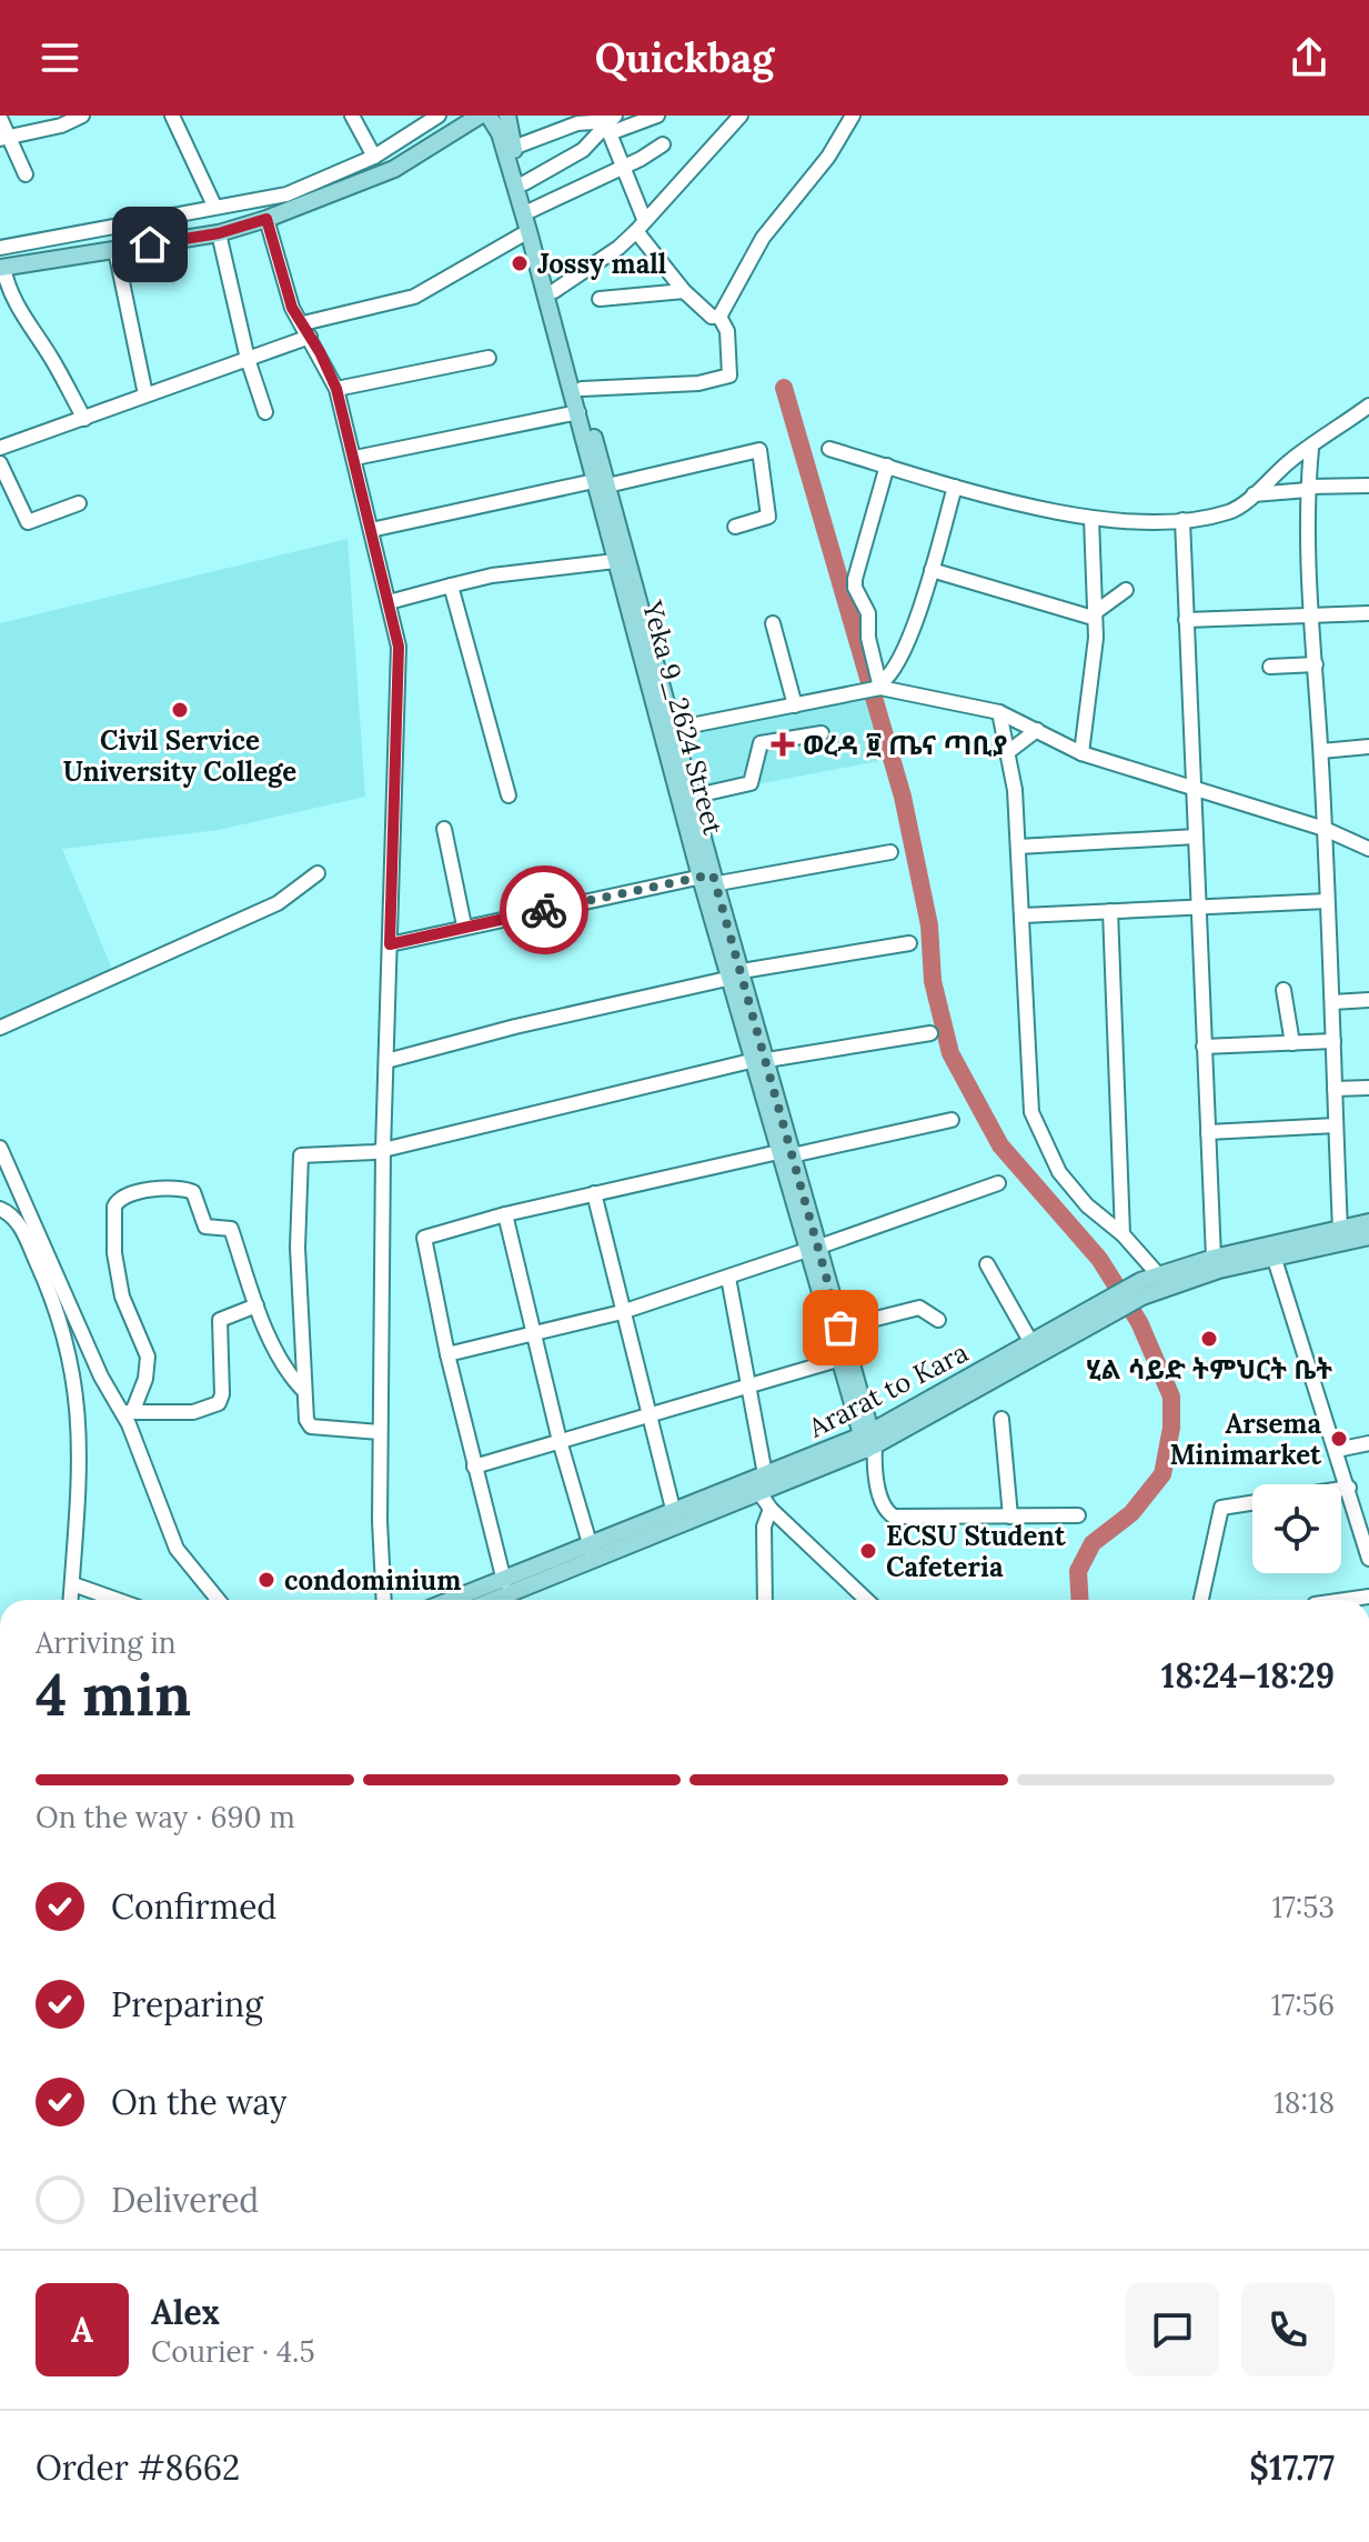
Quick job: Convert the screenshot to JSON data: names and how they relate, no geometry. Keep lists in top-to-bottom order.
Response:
{
  "streets": {
    "main road": ["Yeka 9_2624 Street", "Ararat to Kara"]
  },
  "crossings": [
    ["Yeka 9_2624 Street", "Ararat to Kara"]
  ],
  "places": {
    "other": [
      "Jossy mall",
      "Civil Service University College",
      "ሂል ሳይድ ትምህርት ቤት",
      "Arsema Minimarket",
      "ECSU Student Cafeteria",
      "condominium"
    ],
    "health": ["ወረዳ ፱ ጤና ጣቢያ"]
  },
  "page": {
    "header": "Quickbag",
    "heading": ["4 min", "Arriving in", "18:24–18:29"],
    "panel": [
      "Alex",
      "Courier · 4.5",
      "Order #8662",
      "$17.77"
    ],
    "bar": "On the way · 690 m",
    "list": [
      ["Confirmed", "17:53"],
      ["Preparing", "17:56"],
      ["On the way", "18:18"],
      "Delivered"
    ],
    "round": "A"
  }
}
